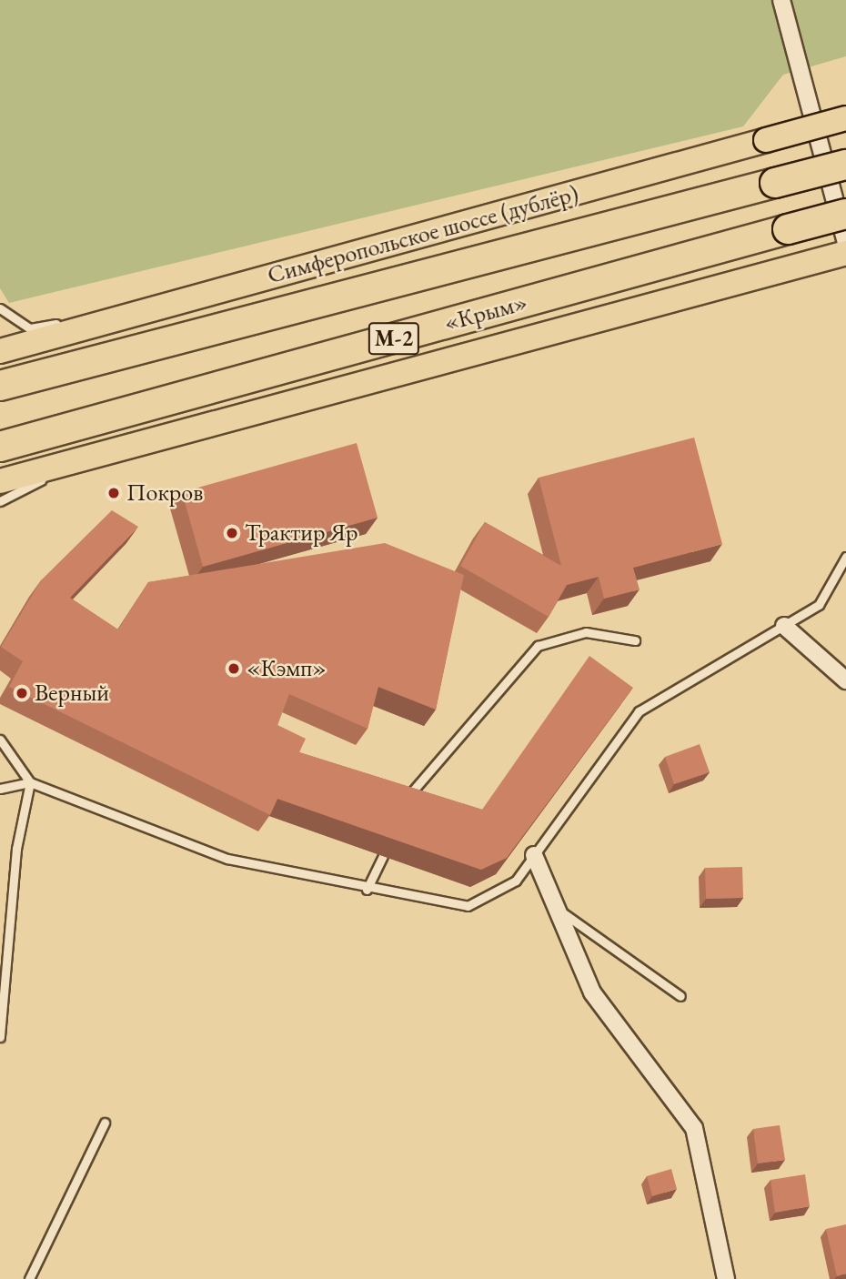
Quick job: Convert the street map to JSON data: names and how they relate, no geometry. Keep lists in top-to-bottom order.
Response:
{
  "streets": {
    "highway": ["«Крым»", "М-2"],
    "main road": ["Симферопольское шоссе (дублёр)"]
  },
  "places": [
    "Покров",
    "Трактир Яр",
    "«Кэмп»",
    "Верный"
  ]
}
